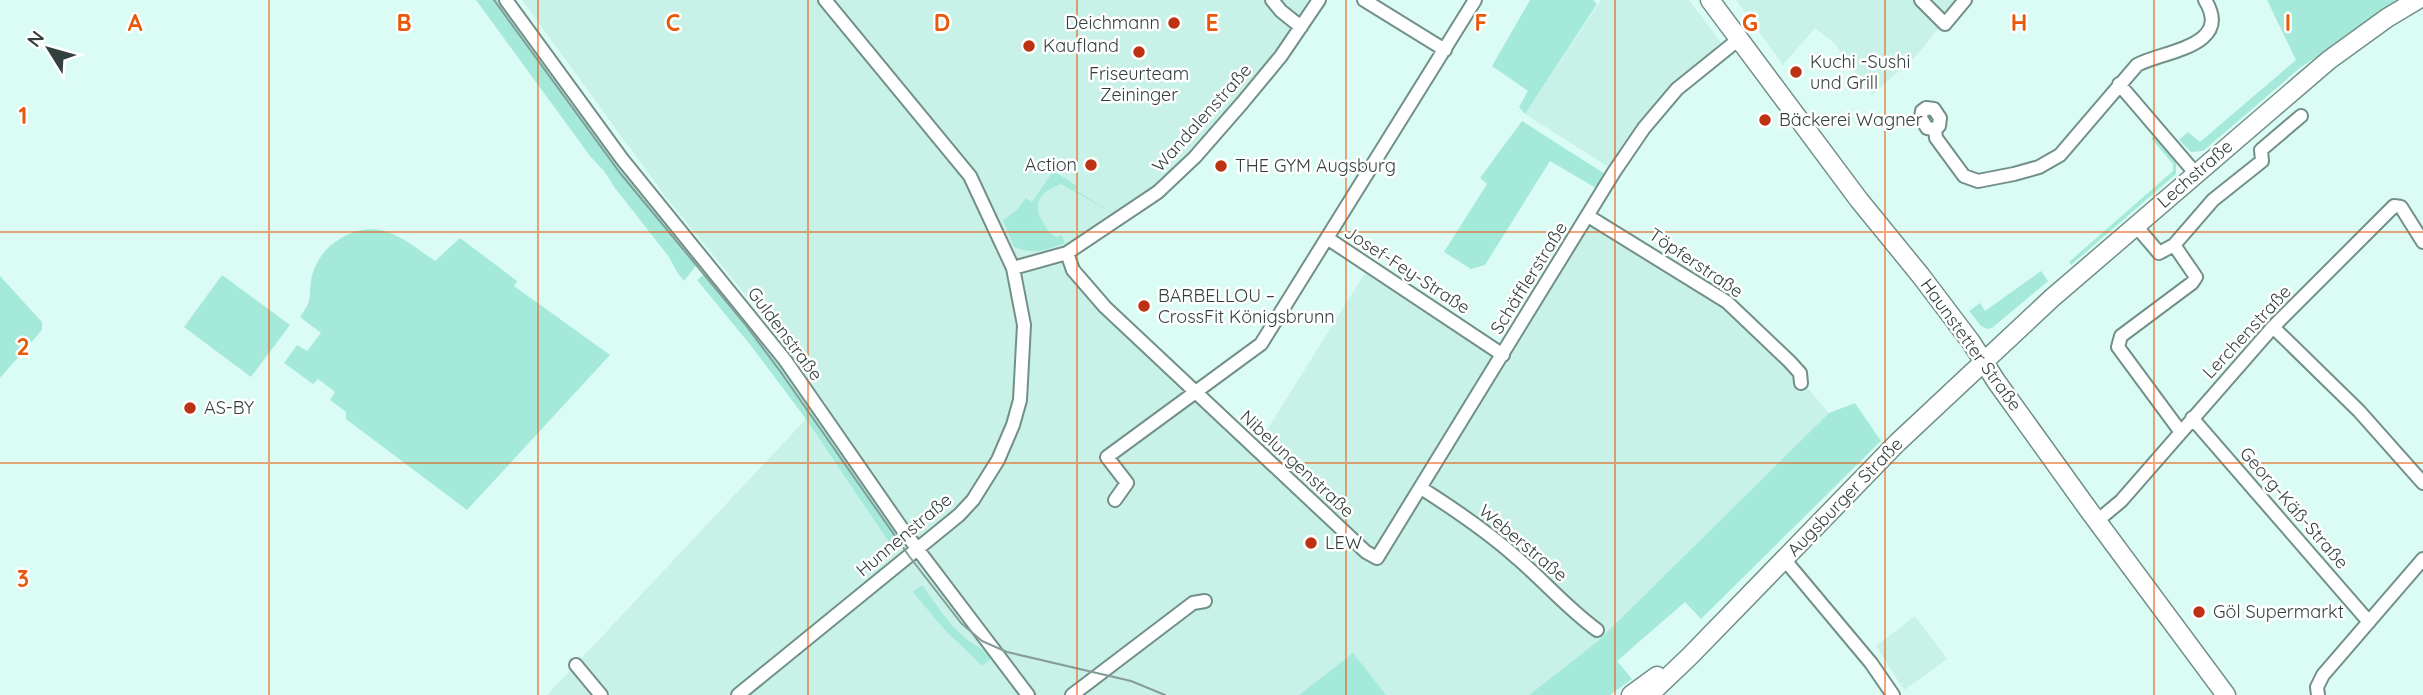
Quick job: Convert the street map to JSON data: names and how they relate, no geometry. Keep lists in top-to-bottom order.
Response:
{
  "streets": {
    "main road": ["Lechstraße", "Haunstetter Straße", "Augsburger Straße"],
    "street": [
      "Wandalenstraße",
      "Töpferstraße",
      "Josef-Fey-Straße",
      "Schäfflerstraße",
      "Lerchenstraße",
      "Guldenstraße",
      "Nibelungenstraße",
      "Georg-Käß-Straße",
      "Hunnenstraße",
      "Weberstraße"
    ]
  },
  "crossings": [
    ["Wandalenstraße", "Nibelungenstraße"],
    ["Wandalenstraße", "Hunnenstraße"],
    ["Lechstraße", "Haunstetter Straße"],
    ["Lechstraße", "Augsburger Straße"],
    ["Töpferstraße", "Schäfflerstraße"],
    ["Josef-Fey-Straße", "Schäfflerstraße"],
    ["Schäfflerstraße", "Haunstetter Straße"],
    ["Schäfflerstraße", "Nibelungenstraße"],
    ["Schäfflerstraße", "Weberstraße"],
    ["Lerchenstraße", "Haunstetter Straße"],
    ["Lerchenstraße", "Georg-Käß-Straße"],
    ["Guldenstraße", "Hunnenstraße"],
    ["Haunstetter Straße", "Augsburger Straße"]
  ],
  "places": [
    "Deichmann",
    "Kaufland",
    "Friseurteam Zeininger",
    "Kuchi -Sushi und Grill",
    "Bäckerei Wagner",
    "Action",
    "THE GYM Augsburg",
    "BARBELLOU – CrossFit Königsbrunn",
    "AS-BY",
    "LEW",
    "Göl Supermarkt"
  ],
  "north": "top left",
  "grid": {
    "columns": [
      "A",
      "B",
      "C",
      "D",
      "E",
      "F",
      "G",
      "H",
      "I"
    ],
    "rows": ["1", "2", "3"]
  }
}
